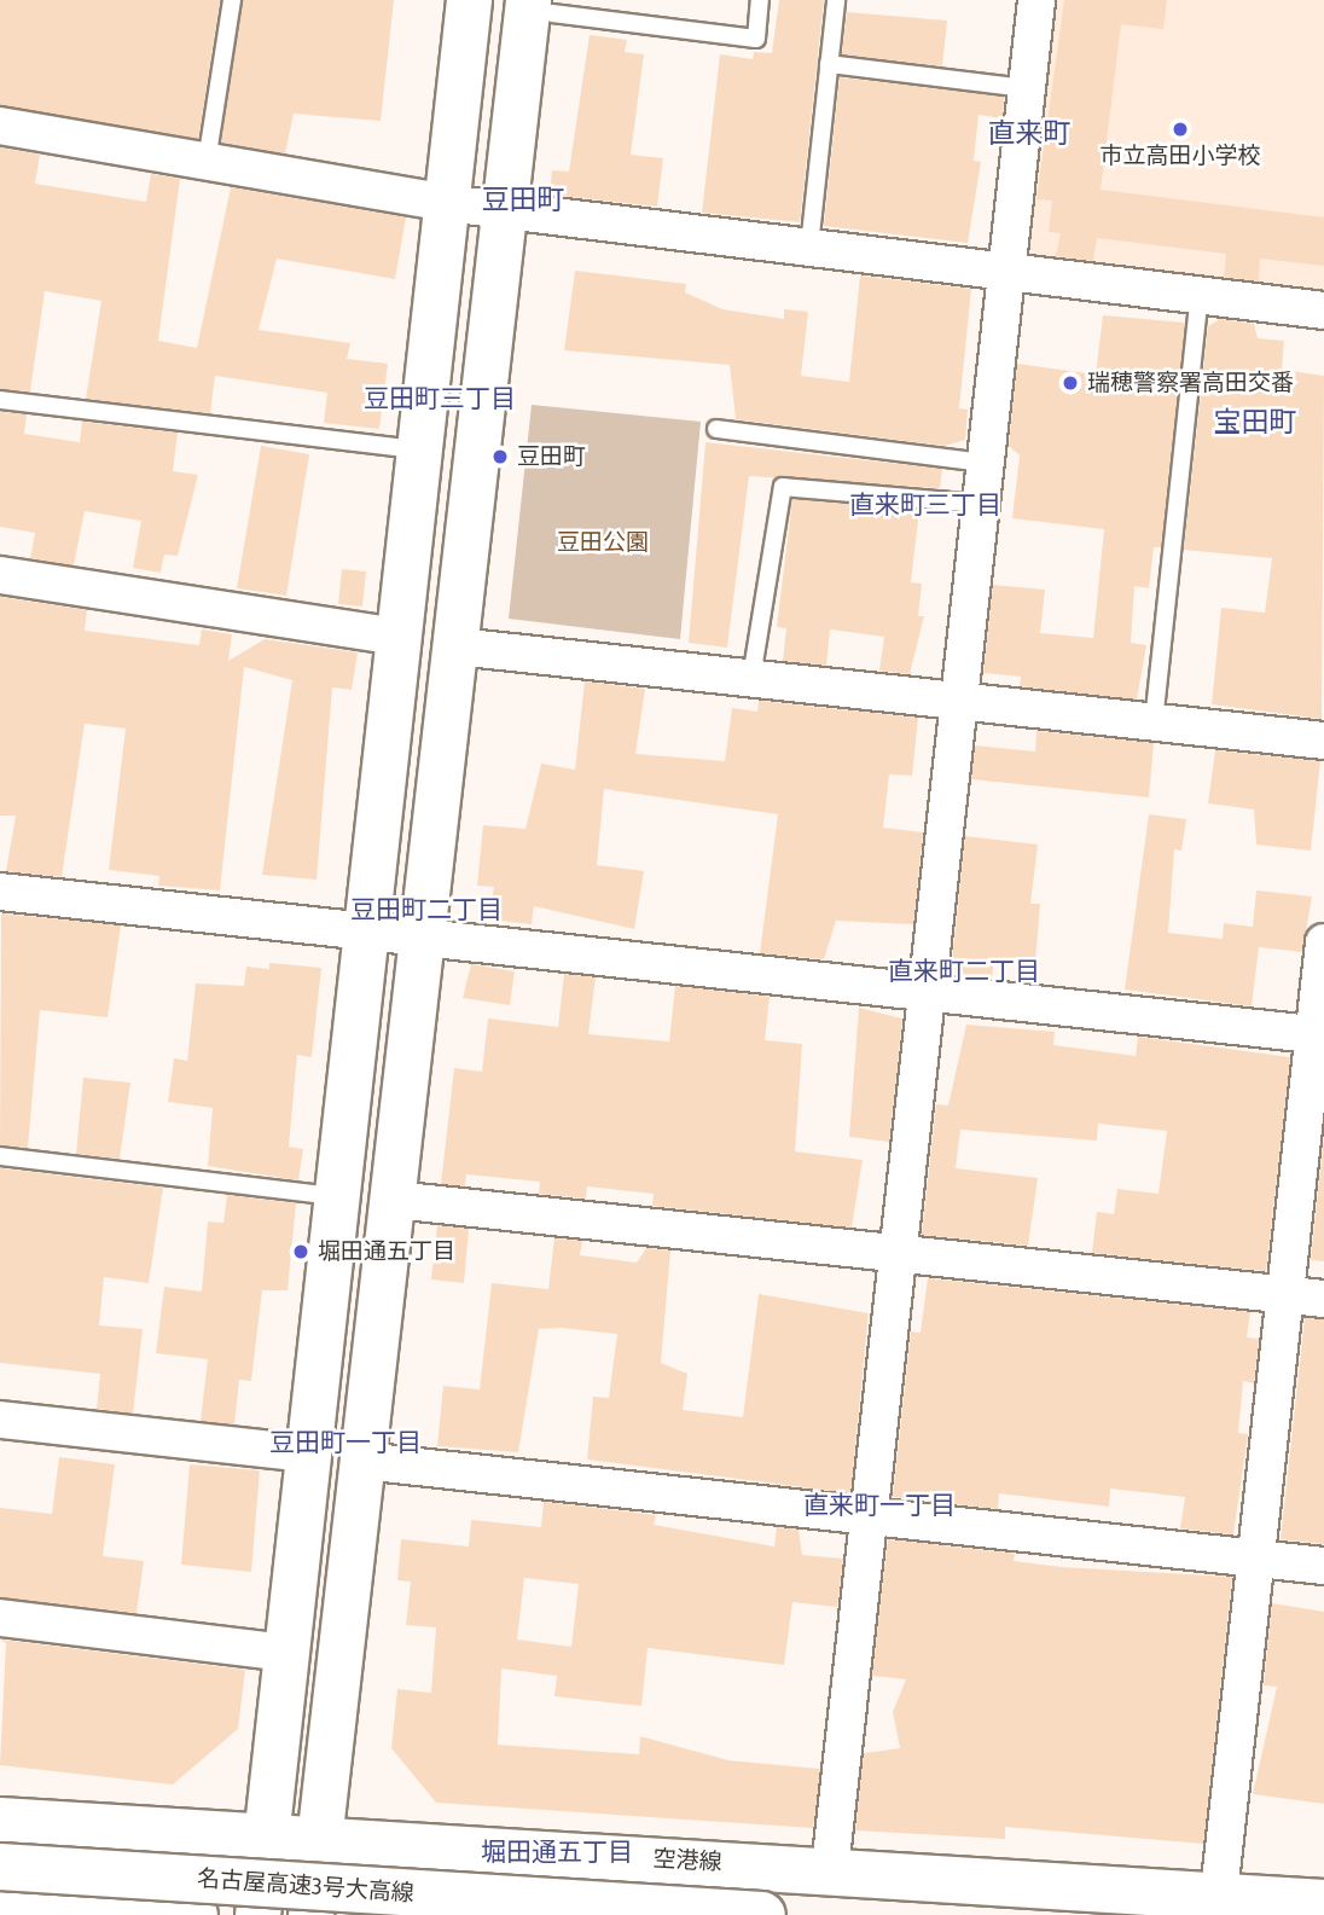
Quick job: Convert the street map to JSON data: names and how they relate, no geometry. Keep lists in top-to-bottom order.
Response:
{
  "streets": {
    "main road": ["空港線", "名古屋高速3号大高線"]
  },
  "districts": [
    "直来町",
    "豆田町",
    "豆田町三丁目",
    "宝田町",
    "直来町三丁目",
    "豆田町二丁目",
    "直来町二丁目",
    "豆田町一丁目",
    "直来町一丁目",
    "堀田通五丁目"
  ],
  "parks": ["豆田公園"],
  "places": [
    "市立高田小学校",
    "瑞穂警察署高田交番",
    "豆田町",
    "堀田通五丁目"
  ]
}
